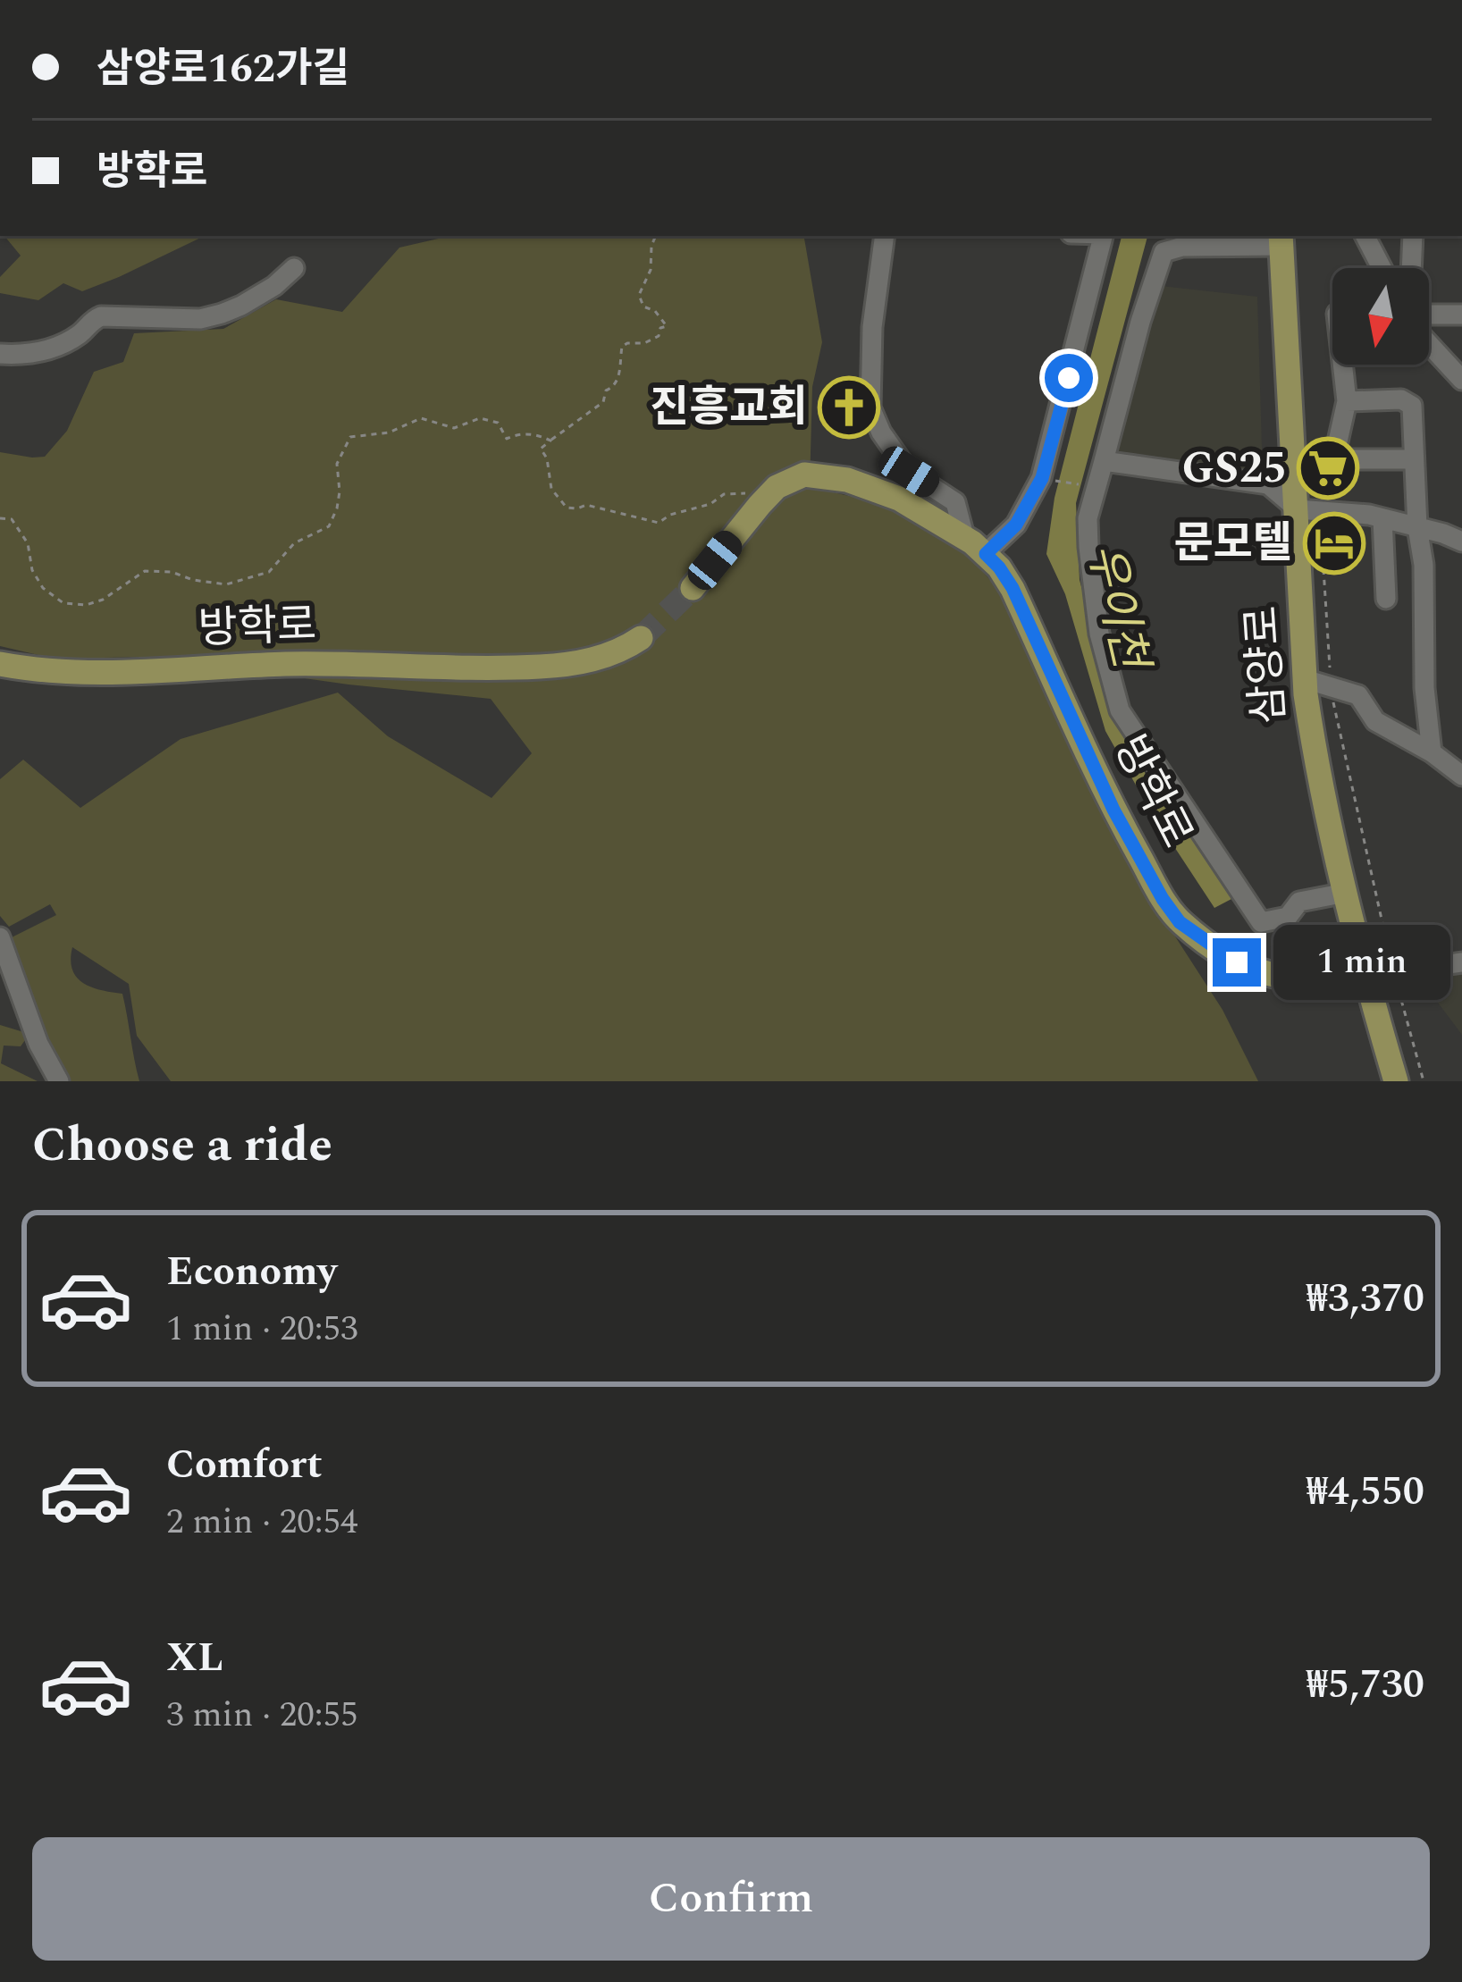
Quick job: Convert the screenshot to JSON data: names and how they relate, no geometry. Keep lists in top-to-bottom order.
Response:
{
  "streets": {
    "main road": ["방학로", "삼양로"]
  },
  "crossings": [
    ["방학로", "삼양로"]
  ],
  "water": ["우이천"],
  "places": {
    "church": ["진흥교회"],
    "supermarket": ["GS25"],
    "hotel": ["문모텔"]
  },
  "north": "bottom",
  "page": {
    "banner": ["삼양로162가길", "방학로"],
    "bubble": "1 min",
    "heading": "Choose a ride",
    "list": [
      {
        "name": "Economy",
        "note": "1 min · 20:53",
        "value": "₩3,370"
      },
      {
        "name": "Comfort",
        "note": "2 min · 20:54",
        "value": "₩4,550"
      },
      {
        "name": "XL",
        "note": "3 min · 20:55",
        "value": "₩5,730"
      }
    ],
    "buttons": "Confirm"
  }
}
